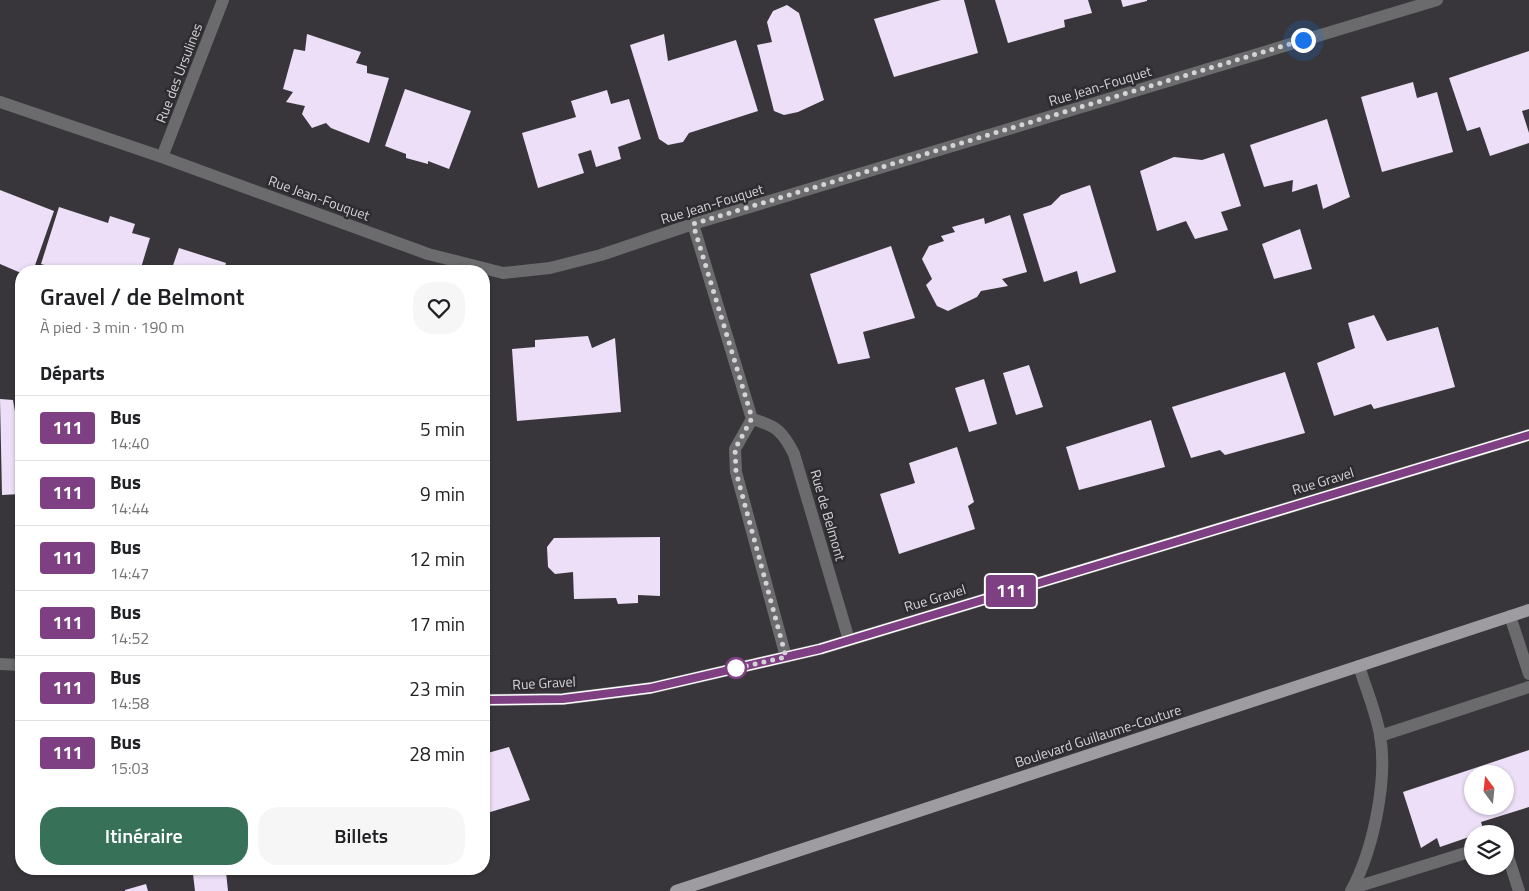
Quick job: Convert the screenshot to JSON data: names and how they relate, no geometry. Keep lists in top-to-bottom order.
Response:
{
  "streets": {
    "main road": ["Boulevard Guillaume-Couture"],
    "street": [
      "Rue des Ursulines",
      "Rue Jean-Fouquet",
      "Rue Gravel",
      "Rue de Belmont"
    ]
  },
  "crossings": [
    ["Rue des Ursulines", "Rue Jean-Fouquet"],
    ["Rue Gravel", "Rue de Belmont"]
  ],
  "lines": ["bus line 111"],
  "north": "top",
  "page": {
    "on_map": "111",
    "heading": [
      ["Gravel / de Belmont", "À pied · 3 min · 190 m"],
      "Départs"
    ],
    "list": [
      {
        "mark": "111",
        "name": "Bus",
        "note": "14:40",
        "value": "5 min"
      },
      {
        "mark": "111",
        "name": "Bus",
        "note": "14:44",
        "value": "9 min"
      },
      {
        "mark": "111",
        "name": "Bus",
        "note": "14:47",
        "value": "12 min"
      },
      {
        "mark": "111",
        "name": "Bus",
        "note": "14:52",
        "value": "17 min"
      },
      {
        "mark": "111",
        "name": "Bus",
        "note": "14:58",
        "value": "23 min"
      },
      {
        "mark": "111",
        "name": "Bus",
        "note": "15:03",
        "value": "28 min"
      }
    ],
    "buttons": ["Itinéraire", "Billets"]
  }
}
